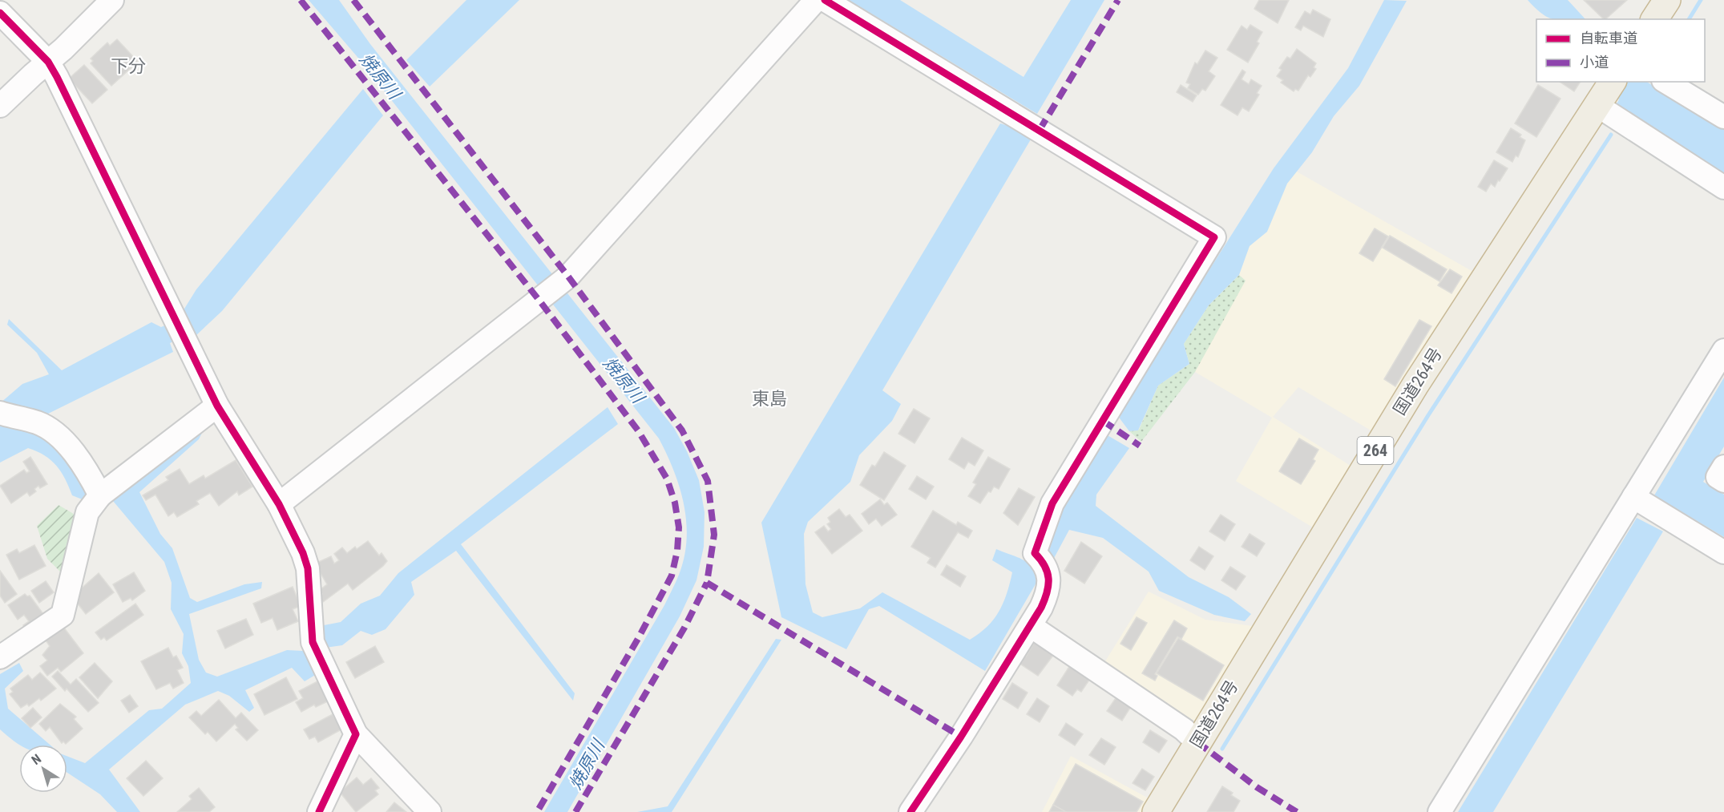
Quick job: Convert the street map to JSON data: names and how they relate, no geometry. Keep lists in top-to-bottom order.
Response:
{
  "streets": {
    "highway": ["国道264号", "264"]
  },
  "districts": ["下分", "東島"],
  "water": ["焼原川"],
  "legend": ["自転車道", "小道"],
  "north": "top left"
}
